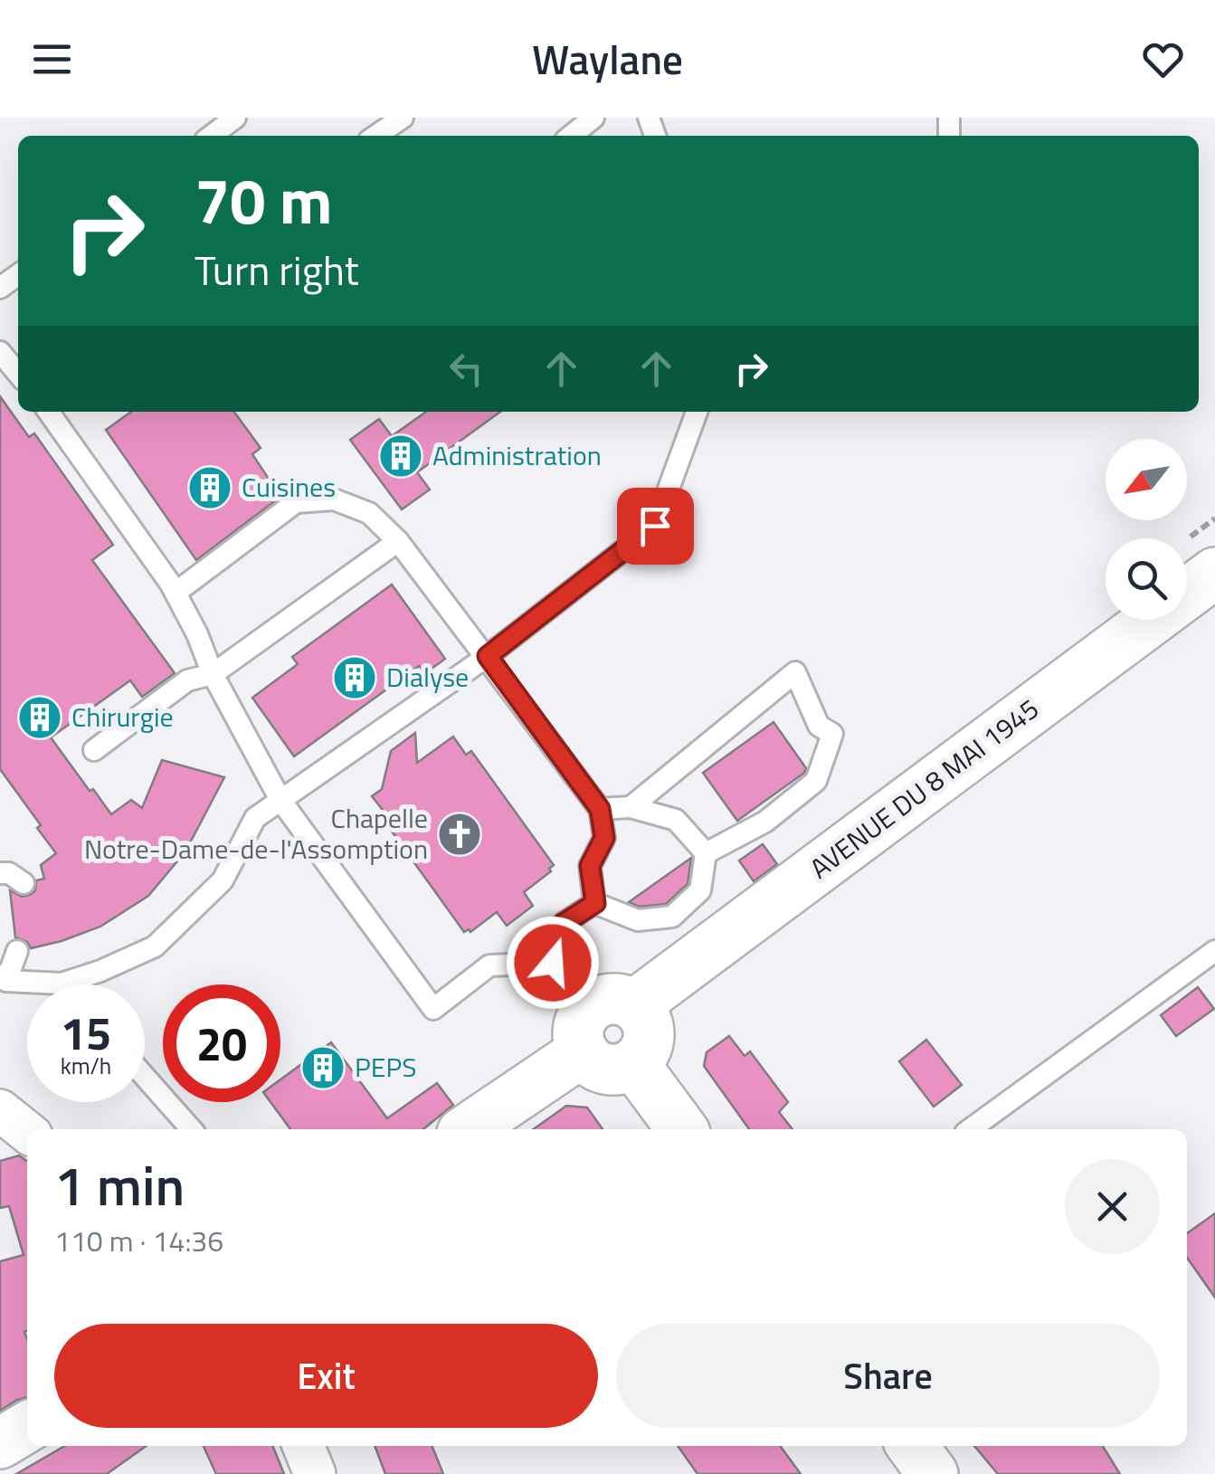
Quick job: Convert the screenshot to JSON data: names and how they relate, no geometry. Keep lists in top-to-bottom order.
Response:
{
  "streets": {
    "main road": ["AVENUE DU 8 MAI 1945"]
  },
  "places": {
    "building": [
      "Administration",
      "Cuisines",
      "Dialyse",
      "Chirurgie",
      "PEPS"
    ],
    "church": ["Chapelle Notre-Dame-de-l'Assomption"]
  },
  "north": "bottom left",
  "page": {
    "header": "Waylane",
    "turn": ["70 m", "Turn right"],
    "speed": "15 km/h",
    "limit": "20",
    "heading": ["1 min", "110 m · 14:36"],
    "buttons": ["Exit", "Share"]
  }
}
